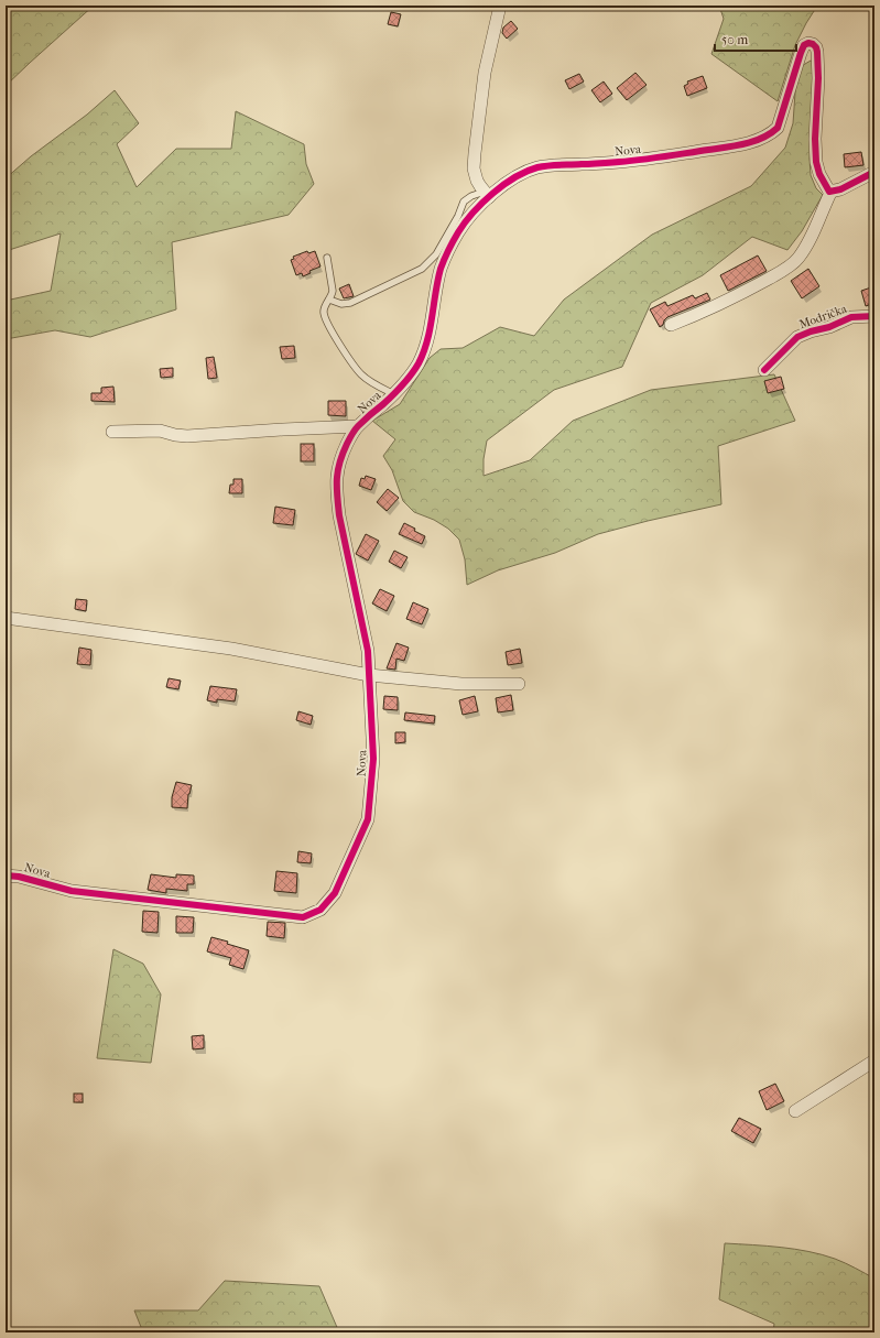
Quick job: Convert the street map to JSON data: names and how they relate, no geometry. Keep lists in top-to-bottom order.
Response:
{
  "streets": {
    "street": ["Nova", "Modrička"]
  },
  "scale_bar": "50 m"
}
